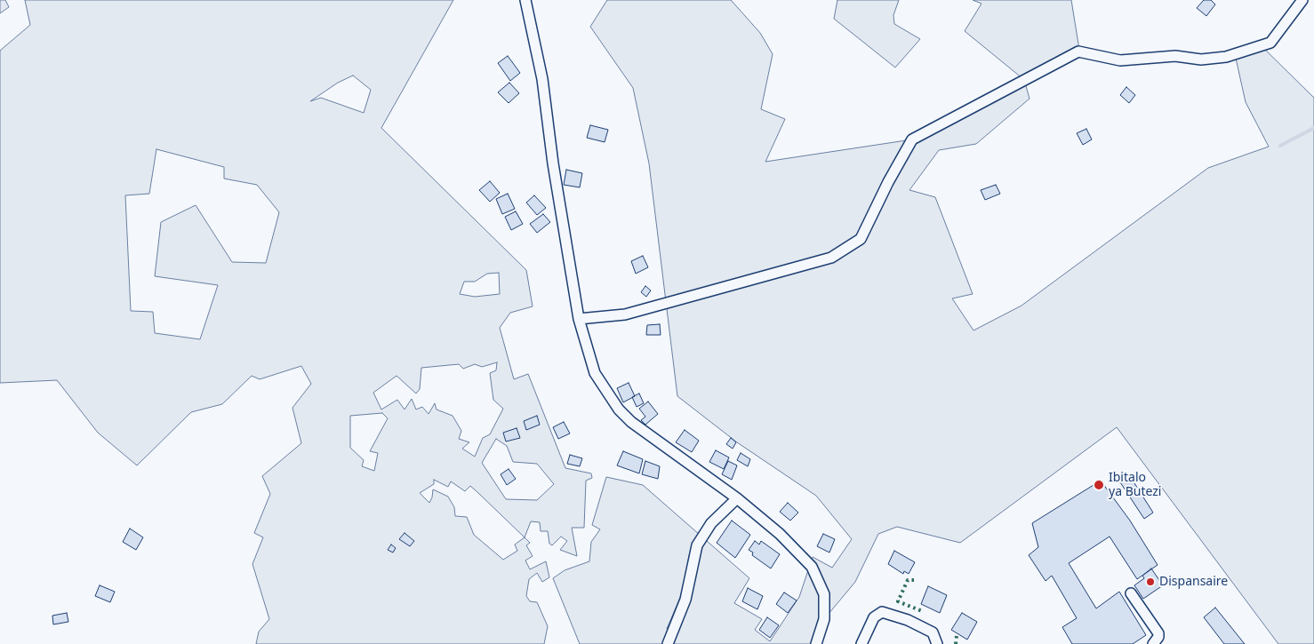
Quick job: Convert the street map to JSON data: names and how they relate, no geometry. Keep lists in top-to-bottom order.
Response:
{
  "places": ["Ibitalo ya Butezi", "Dispansaire"]
}
